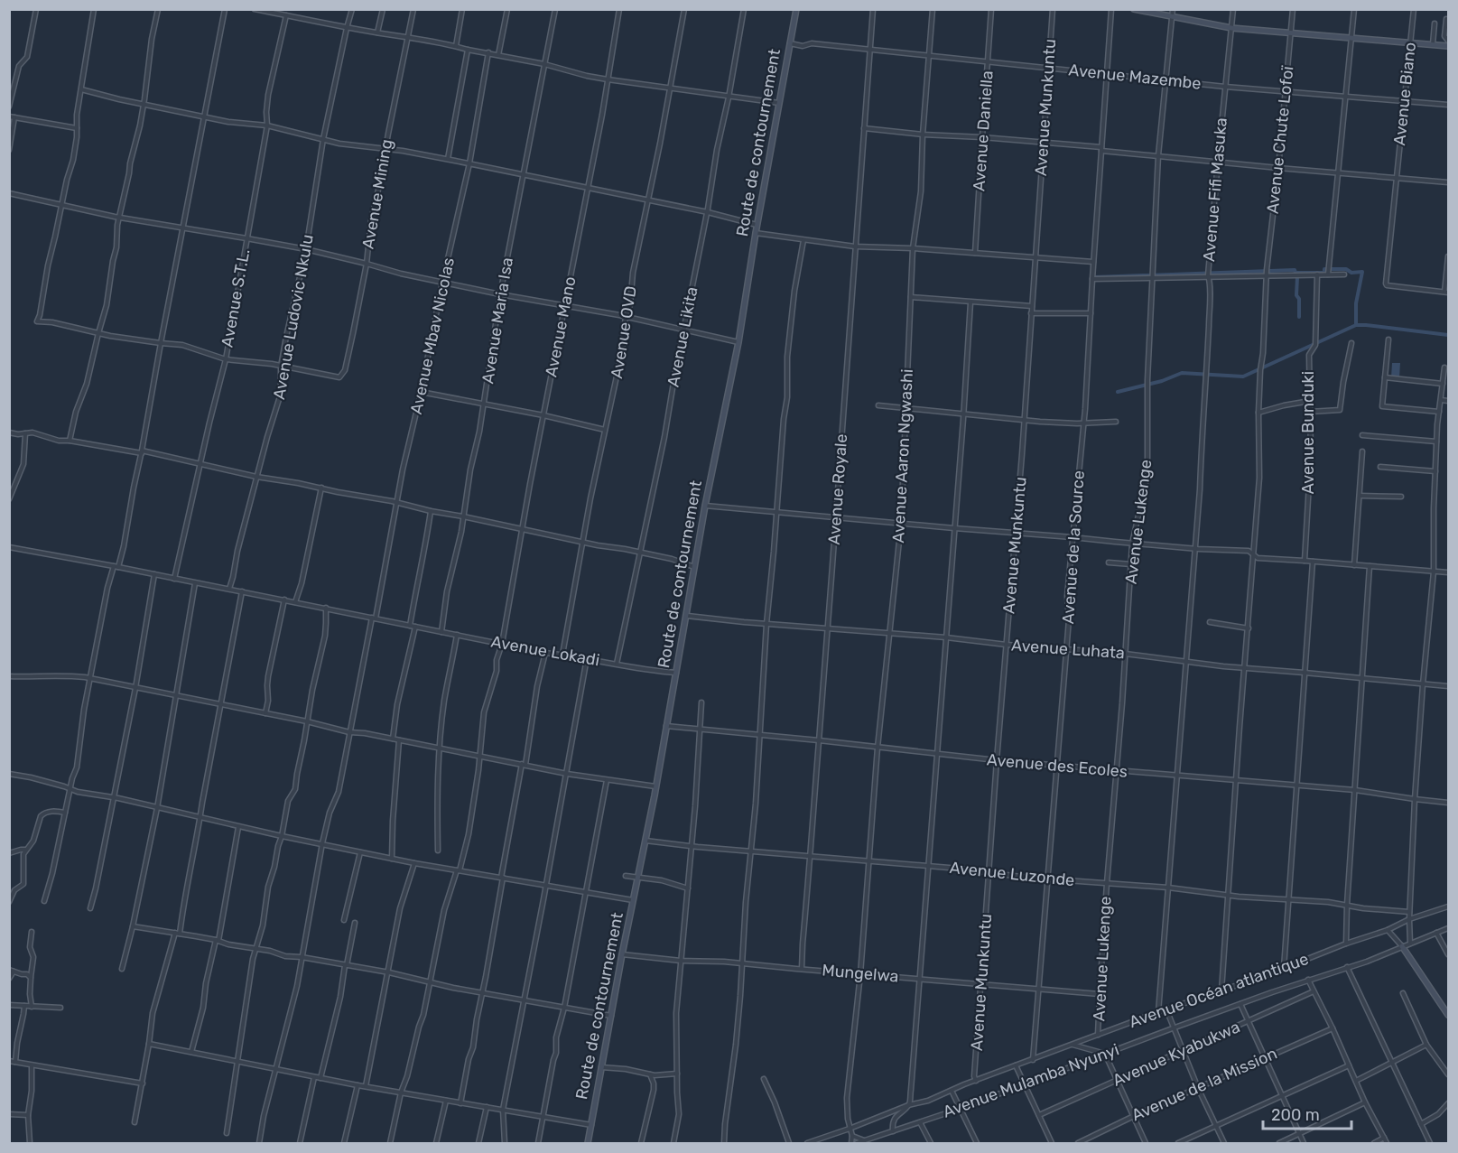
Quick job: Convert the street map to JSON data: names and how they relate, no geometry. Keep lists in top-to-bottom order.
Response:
{
  "streets": {
    "street": [
      "Avenue Mazembe",
      "Avenue Biano",
      "Avenue Munkuntu",
      "Avenue Daniella",
      "Avenue Chute Lofoï",
      "Route de contournement",
      "Avenue Fifi Masuka",
      "Avenue Mining",
      "Avenue S.T.L.",
      "Avenue Ludovic Nkulu",
      "Avenue Maria Isa",
      "Avenue Mano",
      "Avenue OVD",
      "Avenue Mbav Nicolas",
      "Avenue Likita",
      "Avenue Bunduki",
      "Avenue Aaron Ngwashi",
      "Avenue Royale",
      "Avenue Lukenge",
      "Avenue de la Source",
      "Avenue Luhata",
      "Avenue Lokadi",
      "Avenue des Ecoles",
      "Avenue Luzonde",
      "Mungelwa",
      "Avenue Océan atlantique",
      "Avenue Kyabukwa",
      "Avenue Mulamba Nyunyi",
      "Avenue de la Mission"
    ]
  },
  "crossings": [
    ["Avenue Mazembe", "Avenue Biano"],
    ["Avenue Mazembe", "Avenue Munkuntu"],
    ["Avenue Mazembe", "Avenue Daniella"],
    ["Avenue Mazembe", "Avenue Chute Lofoï"],
    ["Avenue Mazembe", "Route de contournement"],
    ["Avenue Mazembe", "Avenue Fifi Masuka"],
    ["Avenue Mazembe", "Avenue Aaron Ngwashi"],
    ["Avenue Mazembe", "Avenue Royale"],
    ["Avenue Mazembe", "Avenue Lukenge"],
    ["Avenue Mazembe", "Avenue de la Source"],
    ["Avenue Munkuntu", "Avenue Luhata"],
    ["Avenue Munkuntu", "Avenue des Ecoles"],
    ["Avenue Munkuntu", "Avenue Luzonde"],
    ["Avenue Munkuntu", "Mungelwa"],
    ["Avenue Munkuntu", "Avenue Océan atlantique"],
    ["Avenue Chute Lofoï", "Avenue Luhata"],
    ["Avenue Chute Lofoï", "Avenue des Ecoles"],
    ["Avenue Chute Lofoï", "Avenue Luzonde"],
    ["Avenue Chute Lofoï", "Avenue Océan atlantique"],
    ["Route de contournement", "Avenue Luhata"],
    ["Route de contournement", "Avenue Lokadi"],
    ["Route de contournement", "Avenue des Ecoles"],
    ["Route de contournement", "Avenue Luzonde"],
    ["Route de contournement", "Mungelwa"],
    ["Avenue Fifi Masuka", "Avenue Luhata"],
    ["Avenue Fifi Masuka", "Avenue des Ecoles"],
    ["Avenue Fifi Masuka", "Avenue Luzonde"],
    ["Avenue Fifi Masuka", "Avenue Océan atlantique"],
    ["Avenue Mining", "Avenue Ludovic Nkulu"],
    ["Avenue S.T.L.", "Avenue Lokadi"],
    ["Avenue Ludovic Nkulu", "Avenue Lokadi"],
    ["Avenue Maria Isa", "Avenue Lokadi"],
    ["Avenue Mano", "Avenue Lokadi"],
    ["Avenue OVD", "Avenue Lokadi"],
    ["Avenue Mbav Nicolas", "Avenue Lokadi"],
    ["Avenue Likita", "Avenue Lokadi"],
    ["Avenue Aaron Ngwashi", "Avenue Luhata"],
    ["Avenue Aaron Ngwashi", "Avenue des Ecoles"],
    ["Avenue Aaron Ngwashi", "Avenue Luzonde"],
    ["Avenue Aaron Ngwashi", "Mungelwa"],
    ["Avenue Aaron Ngwashi", "Avenue Océan atlantique"],
    ["Avenue Royale", "Avenue Luhata"],
    ["Avenue Royale", "Avenue des Ecoles"],
    ["Avenue Royale", "Avenue Luzonde"],
    ["Avenue Royale", "Mungelwa"],
    ["Avenue Lukenge", "Avenue Luhata"],
    ["Avenue Lukenge", "Avenue des Ecoles"],
    ["Avenue Lukenge", "Avenue Luzonde"],
    ["Avenue Lukenge", "Mungelwa"],
    ["Avenue Lukenge", "Avenue Océan atlantique"],
    ["Avenue de la Source", "Avenue Luhata"],
    ["Avenue de la Source", "Avenue des Ecoles"],
    ["Avenue de la Source", "Avenue Luzonde"],
    ["Avenue de la Source", "Mungelwa"],
    ["Avenue de la Source", "Avenue Océan atlantique"]
  ],
  "scale_bar": "200 m"
}
